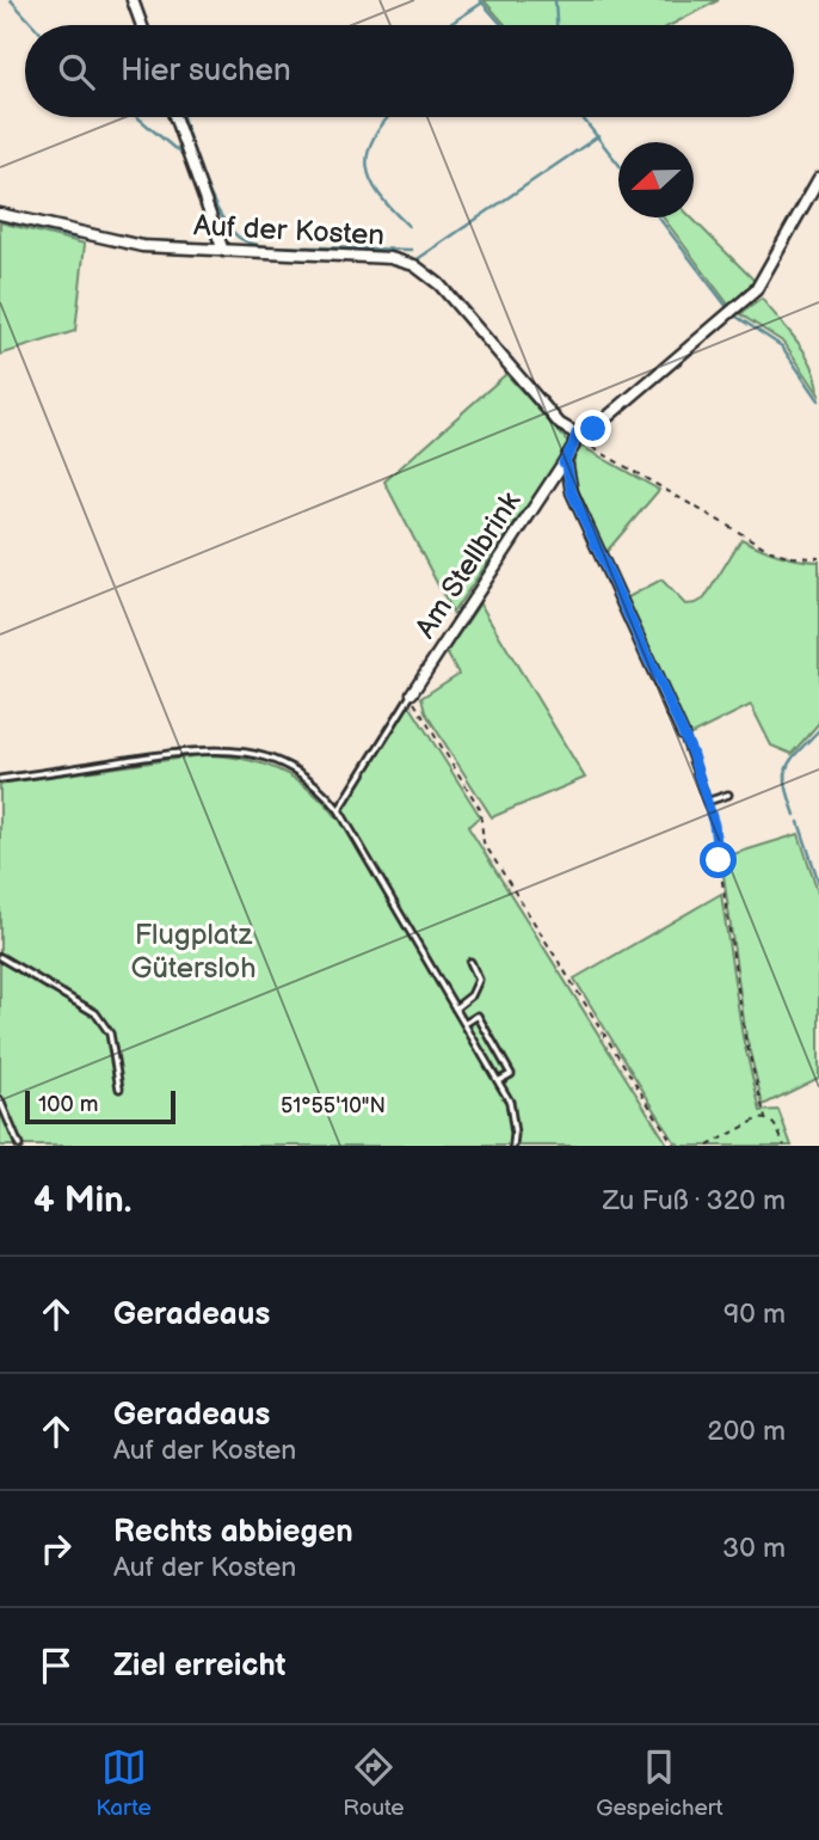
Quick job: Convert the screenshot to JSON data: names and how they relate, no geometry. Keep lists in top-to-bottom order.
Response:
{
  "streets": {
    "street": ["Auf der Kosten", "Am Stellbrink"]
  },
  "parks": ["Flugplatz Gütersloh"],
  "scale_bar": "100 m",
  "north": "left",
  "page": {
    "search": "Hier suchen",
    "scale": "100 m",
    "heading": ["4 Min.", "Zu Fuß · 320 m"],
    "list": [
      ["Geradeaus", "90 m"],
      ["Geradeaus", "Auf der Kosten", "200 m"],
      ["Rechts abbiegen", "Auf der Kosten", "30 m"],
      "Ziel erreicht"
    ],
    "nav": ["Karte", "Route", "Gespeichert"]
  },
  "coordinates": ["51°55'10\"N"]
}
